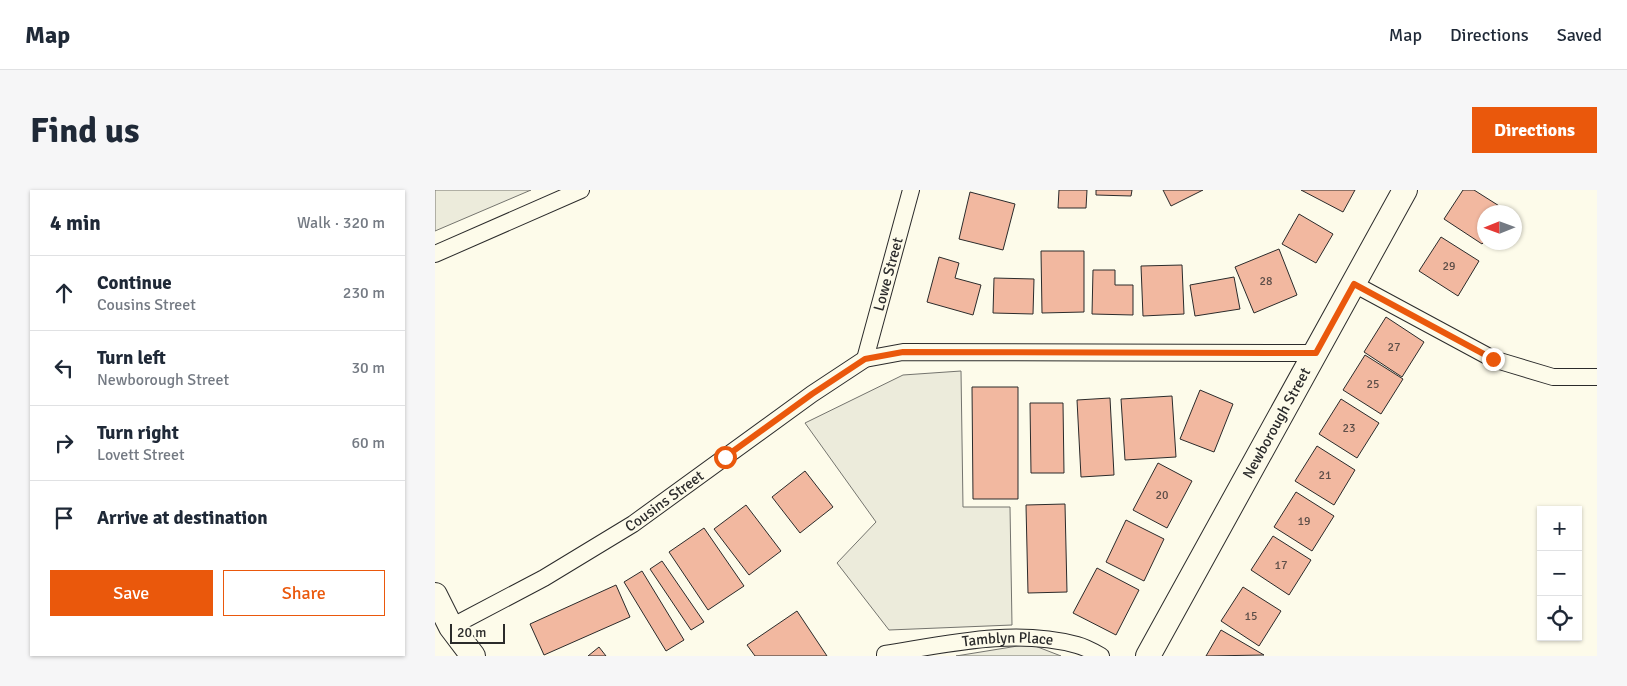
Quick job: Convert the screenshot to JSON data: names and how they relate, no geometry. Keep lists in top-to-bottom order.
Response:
{
  "streets": {
    "street": [
      "Lowe Street",
      "Newborough Street",
      "Cousins Street",
      "Tamblyn Place"
    ]
  },
  "crossings": [
    ["Lowe Street", "Cousins Street"],
    ["Newborough Street", "Cousins Street"]
  ],
  "house_numbers": [
    "29",
    "28",
    "27",
    "25",
    "23",
    "21",
    "20",
    "19",
    "17",
    "15"
  ],
  "scale_bar": "20 m",
  "north": "left",
  "page": {
    "header": "Map",
    "nav": ["Map", "Directions", "Saved"],
    "buttons": [
      "Directions",
      ["Save", "Share"]
    ],
    "title": "Find us",
    "heading": ["4 min", "Walk · 320 m"],
    "list": [
      ["Continue", "Cousins Street", "230 m"],
      ["Turn left", "Newborough Street", "30 m"],
      ["Turn right", "Lovett Street", "60 m"],
      "Arrive at destination"
    ],
    "map_buttons": ["+", "−"],
    "scale": "20 m"
  }
}
